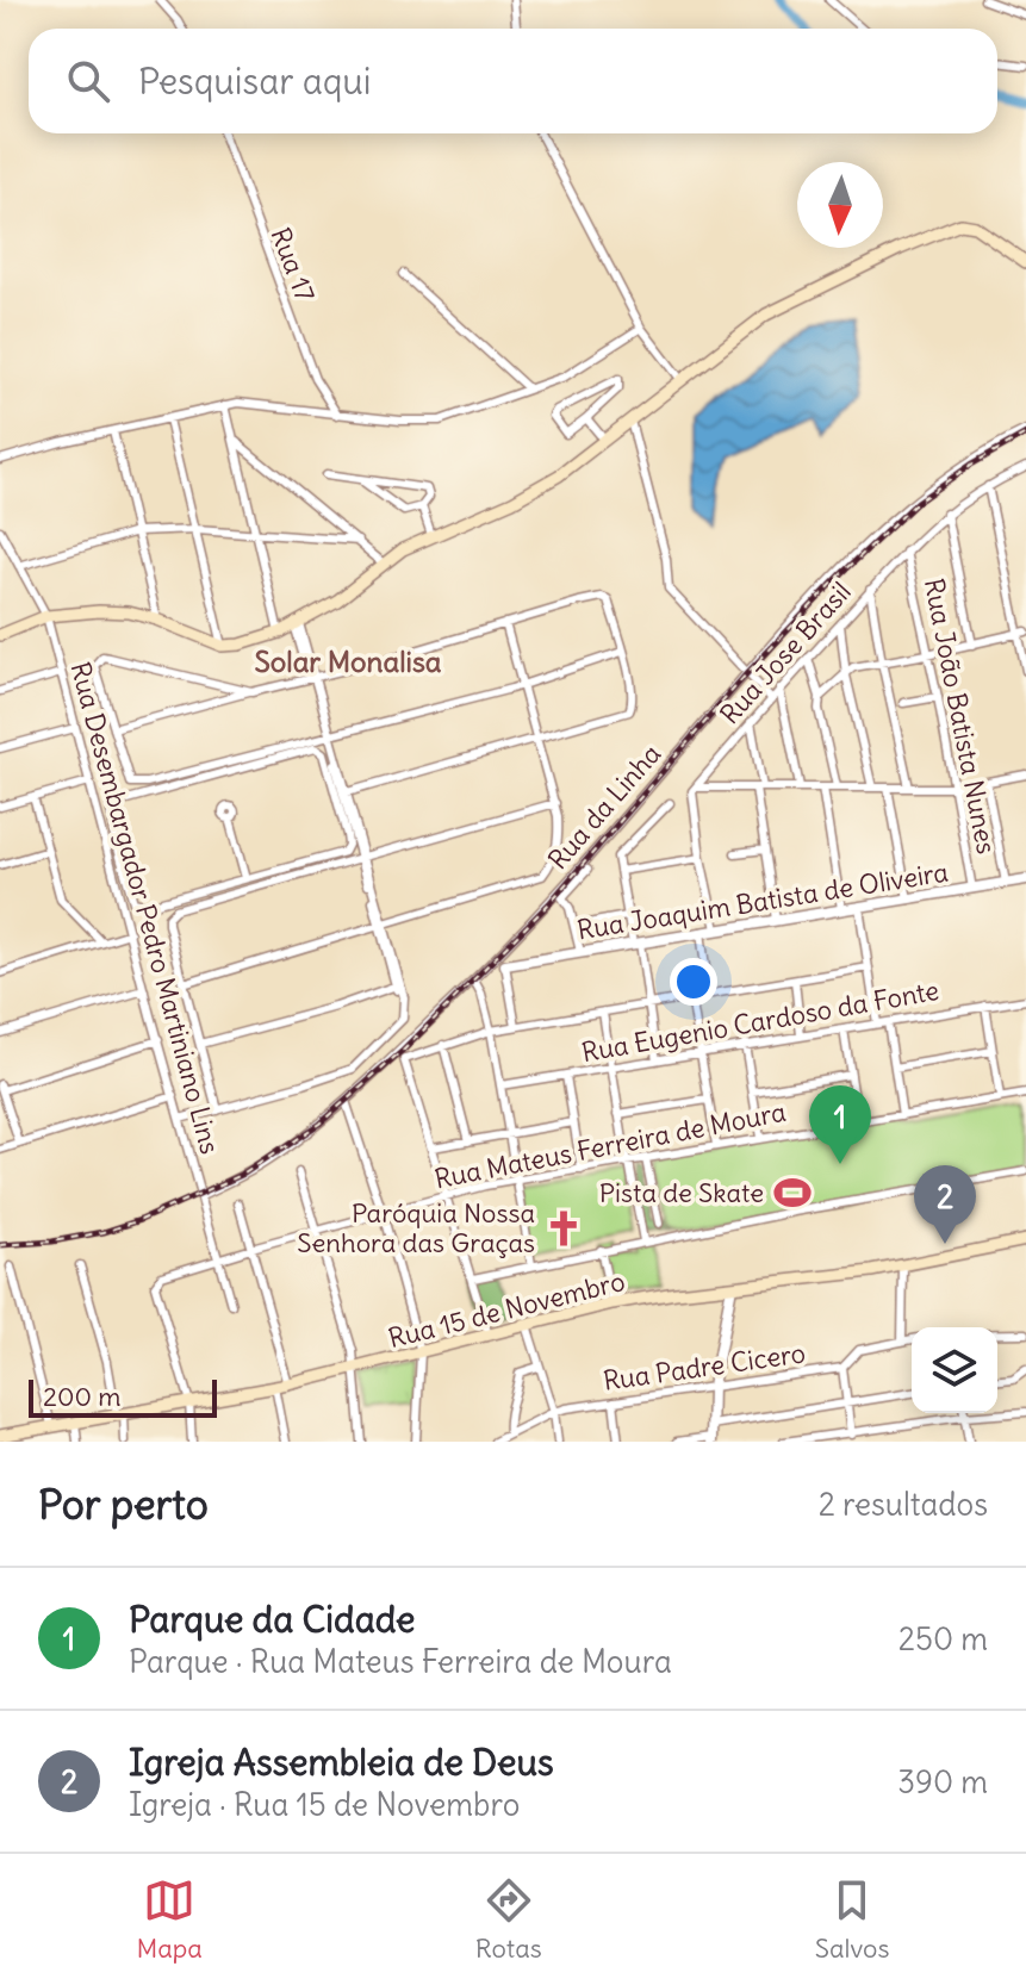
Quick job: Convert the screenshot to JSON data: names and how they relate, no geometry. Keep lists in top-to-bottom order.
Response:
{
  "streets": {
    "main road": ["Rua 15 de Novembro"],
    "street": [
      "Rua 17",
      "Rua Jose Brasil",
      "Rua João Batista Nunes",
      "Rua da Linha",
      "Rua Joaquim Batista de Oliveira",
      "Rua Desembargador Pedro Martiniano Lins",
      "Rua Eugenio Cardoso da Fonte",
      "Rua Mateus Ferreira de Moura",
      "Rua Padre Cicero"
    ]
  },
  "crossings": [
    ["Rua Jose Brasil", "Rua João Batista Nunes"],
    ["Rua João Batista Nunes", "Rua Joaquim Batista de Oliveira"],
    ["Rua da Linha", "Rua Desembargador Pedro Martiniano Lins"],
    ["Rua Desembargador Pedro Martiniano Lins", "Rua Mateus Ferreira de Moura"],
    ["Rua Mateus Ferreira de Moura", "Rua 15 de Novembro"]
  ],
  "districts": ["Solar Monalisa"],
  "places": {
    "sports": ["Pista de Skate"],
    "church": ["Paróquia Nossa Senhora das Graças"]
  },
  "scale_bar": "200 m",
  "north": "bottom",
  "page": {
    "search": "Pesquisar aqui",
    "pins": ["1", "2"],
    "scale": "200 m",
    "heading": ["Por perto", "2 resultados"],
    "list": [
      {
        "mark": "1",
        "name": "Parque da Cidade",
        "note": "Parque · Rua Mateus Ferreira de Moura",
        "value": "250 m"
      },
      {
        "mark": "2",
        "name": "Igreja Assembleia de Deus",
        "note": "Igreja · Rua 15 de Novembro",
        "value": "390 m"
      }
    ],
    "nav": ["Mapa", "Rotas", "Salvos"]
  }
}
